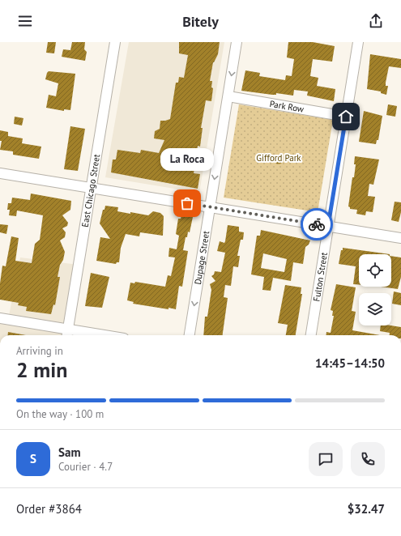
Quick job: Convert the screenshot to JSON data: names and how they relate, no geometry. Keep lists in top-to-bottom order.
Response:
{
  "streets": {
    "street": [
      "Park Row",
      "East Chicago Street",
      "Dupage Street",
      "Fulton Street"
    ]
  },
  "crossings": [
    ["Park Row", "Dupage Street"],
    ["Park Row", "Fulton Street"]
  ],
  "one_way": ["Dupage Street"],
  "parks": ["Gifford Park"],
  "places": ["La Roca"],
  "page": {
    "header": "Bitely",
    "bubble": "La Roca",
    "heading": ["2 min", "Arriving in", "14:45–14:50"],
    "panel": [
      "Sam",
      "Courier · 4.7",
      "Order #3864",
      "$32.47"
    ],
    "bar": "On the way · 100 m",
    "round": "S"
  }
}
